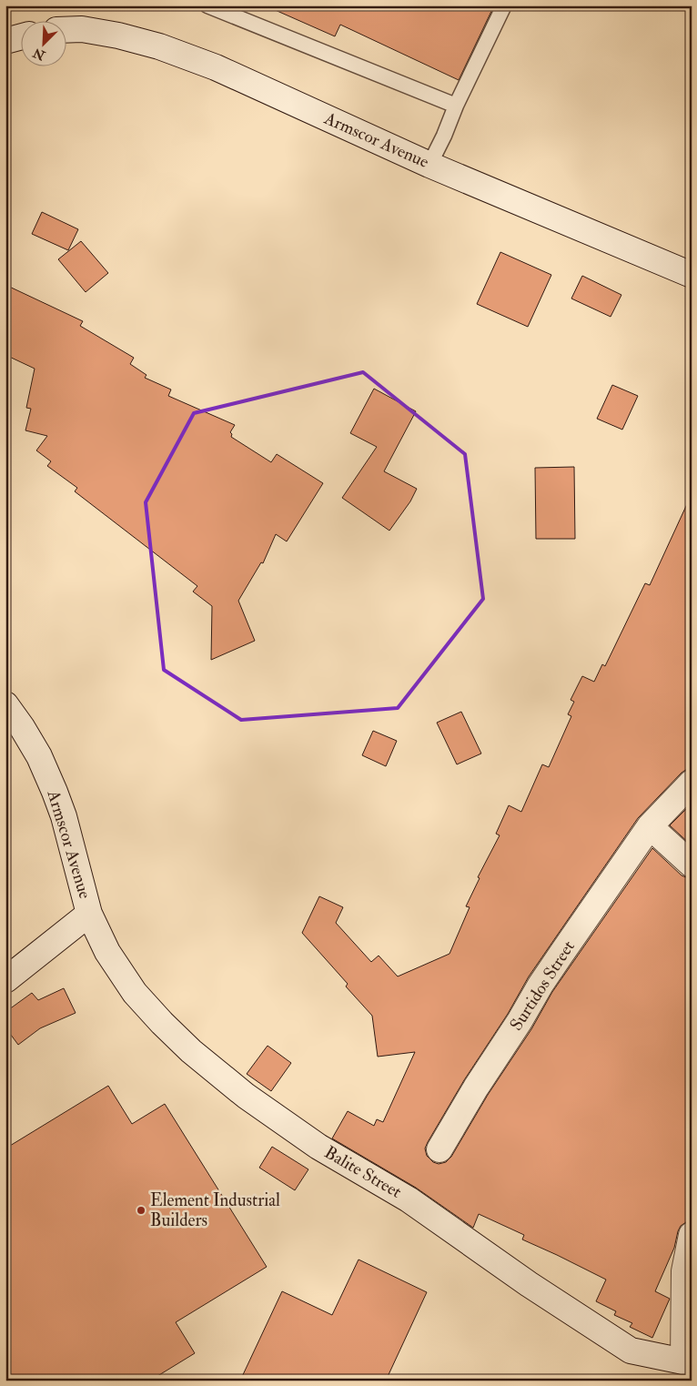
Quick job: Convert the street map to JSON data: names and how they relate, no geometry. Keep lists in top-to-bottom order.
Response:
{
  "streets": {
    "main road": ["Armscor Avenue", "Surtidos Street", "Balite Street"]
  },
  "crossings": [
    ["Armscor Avenue", "Balite Street"]
  ],
  "places": ["Element Industrial Builders"],
  "north": "bottom left"
}
